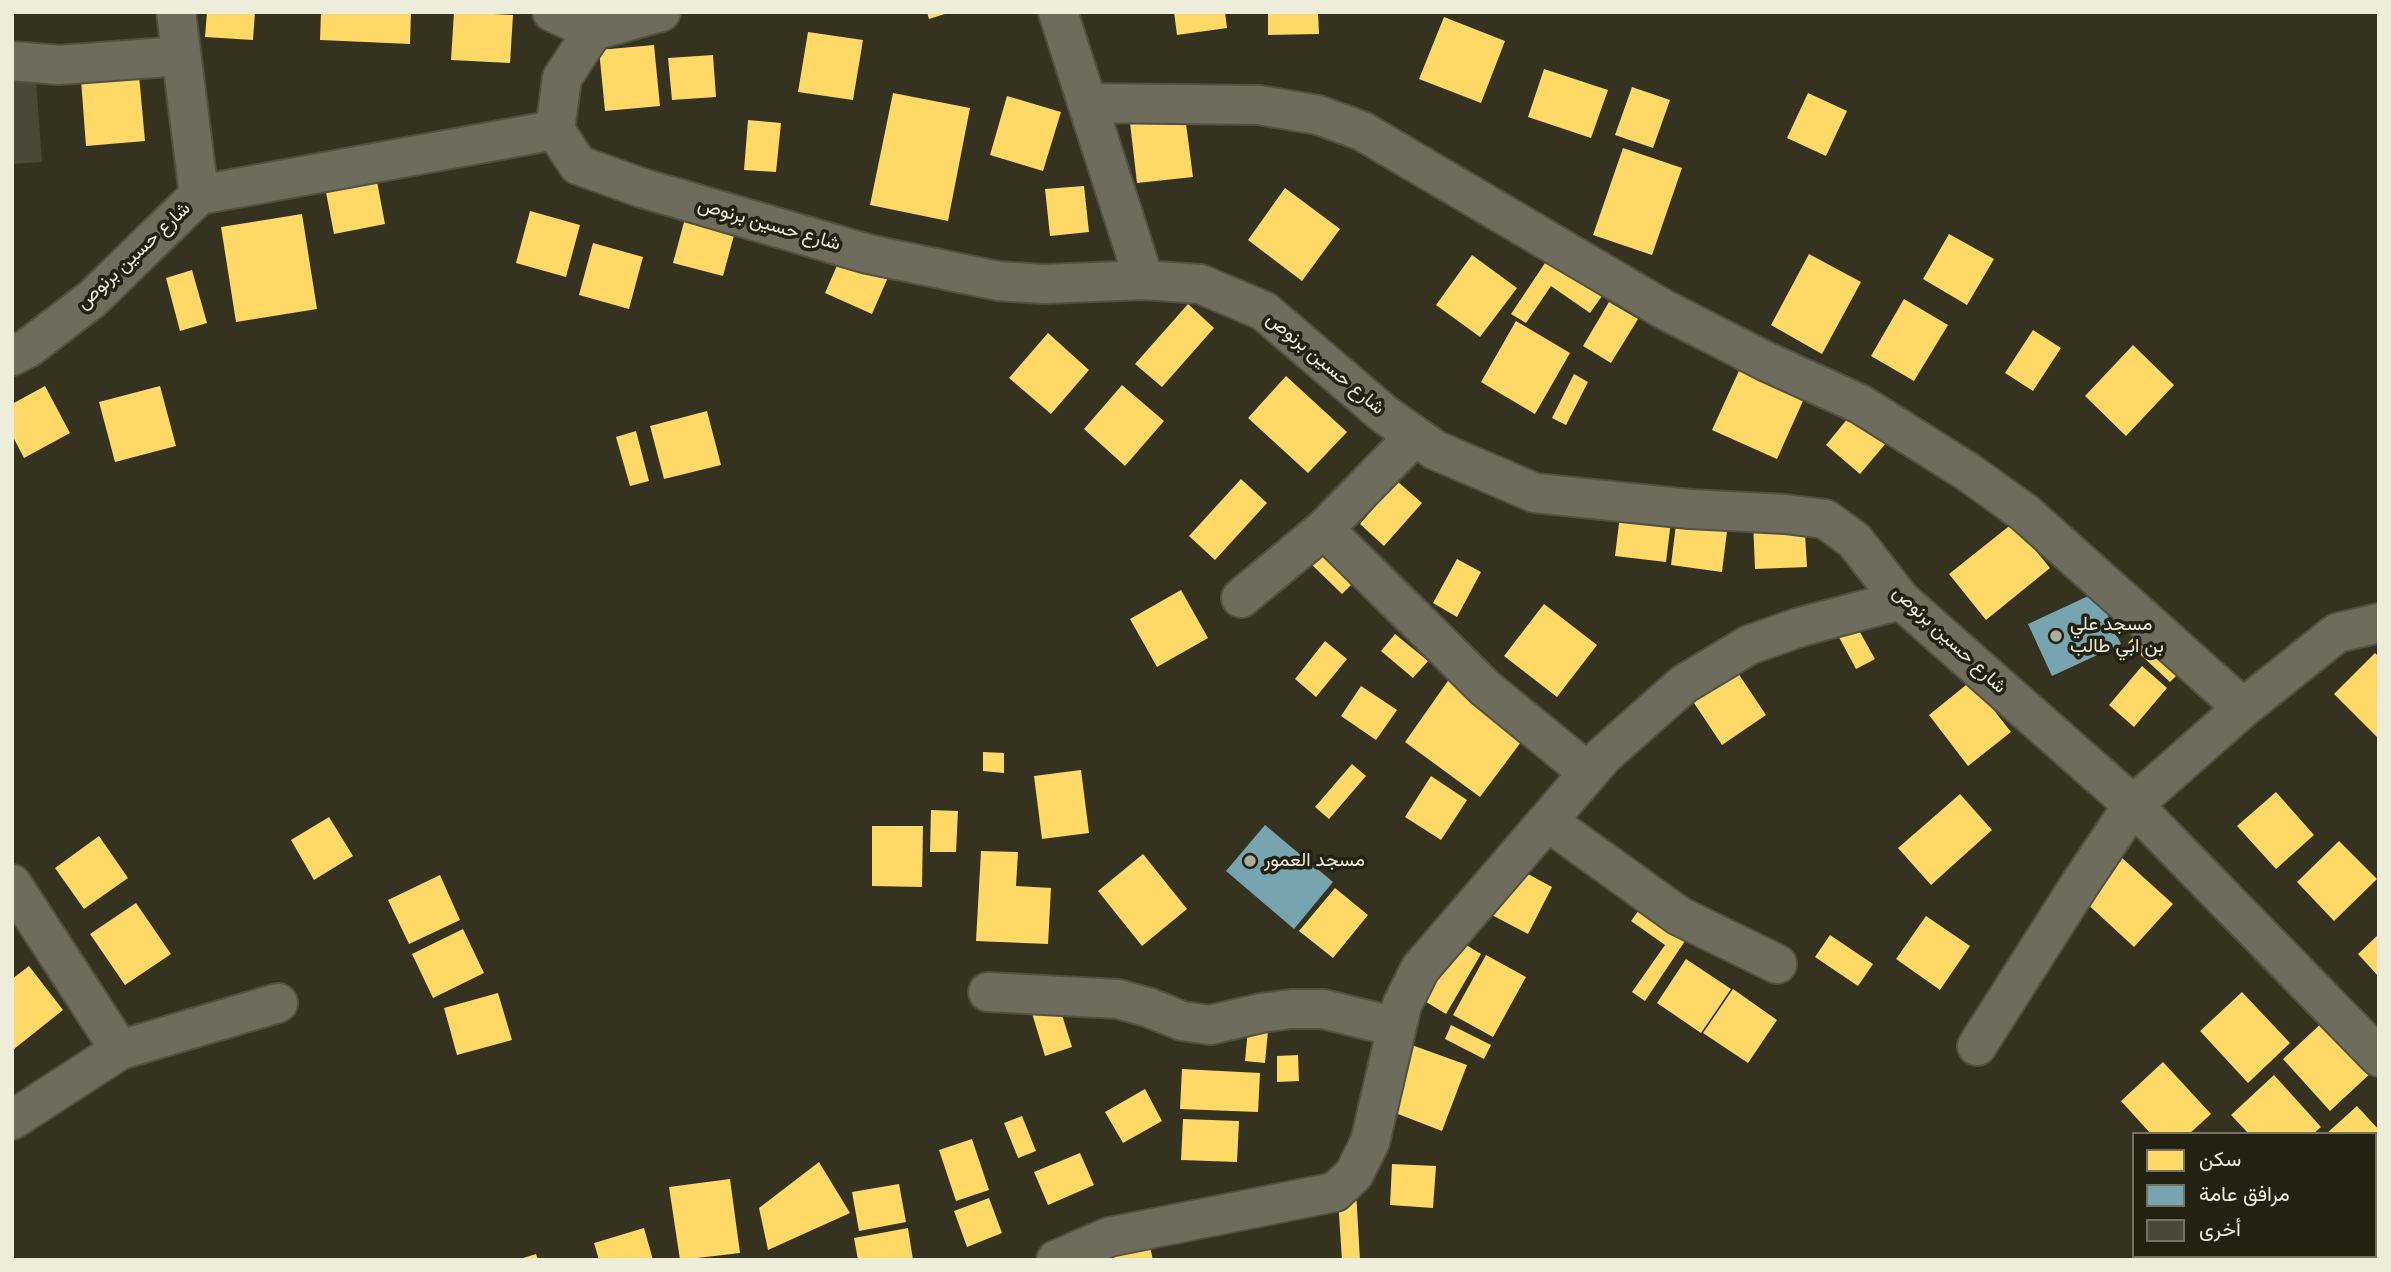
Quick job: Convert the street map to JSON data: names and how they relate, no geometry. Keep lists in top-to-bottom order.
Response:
{
  "streets": {
    "street": ["شارع حسين برنوص"]
  },
  "places": ["مسجد علي بن ابي طالب", "مسجد العمور"],
  "legend": ["سكن", "مرافق عامة", "أخرى"]
}
